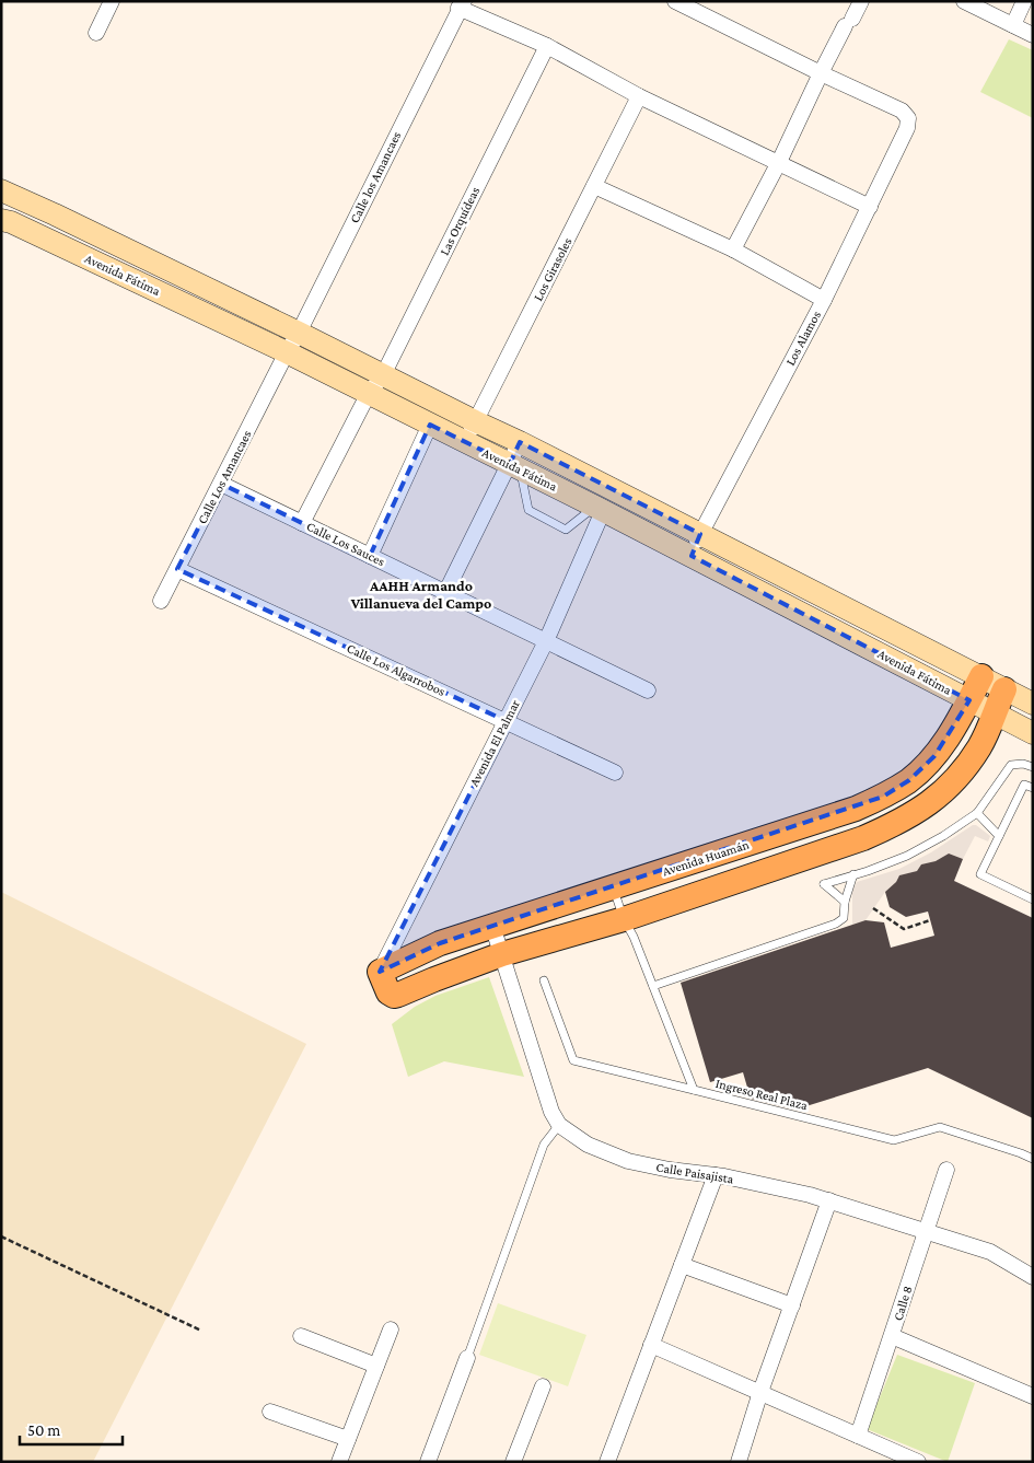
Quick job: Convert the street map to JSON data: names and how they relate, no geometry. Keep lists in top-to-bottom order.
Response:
{
  "streets": {
    "main road": ["Avenida Fátima", "Avenida Huamán"],
    "street": [
      "Calle los Amancaes",
      "Las Orquídeas",
      "Los Girasoles",
      "Los Alamos",
      "Calle Los Amancaes",
      "Calle Los Sauces",
      "Calle Los Algarrobos",
      "Avenida El Palmar",
      "Calle Paisajista",
      "Calle 8"
    ],
    "lane": ["Ingreso Real Plaza"]
  },
  "crossings": [
    ["Calle los Amancaes", "Avenida Fátima"],
    ["Calle los Amancaes", "Calle Los Amancaes"],
    ["Las Orquídeas", "Avenida Fátima"],
    ["Las Orquídeas", "Calle Los Sauces"],
    ["Los Girasoles", "Avenida Fátima"],
    ["Avenida Fátima", "Los Alamos"],
    ["Avenida Fátima", "Calle Los Amancaes"],
    ["Avenida Fátima", "Avenida El Palmar"],
    ["Avenida Fátima", "Avenida Huamán"],
    ["Calle Los Amancaes", "Calle Los Sauces"],
    ["Calle Los Amancaes", "Calle Los Algarrobos"],
    ["Calle Los Sauces", "Avenida El Palmar"],
    ["Calle Los Algarrobos", "Avenida El Palmar"],
    ["Avenida El Palmar", "Avenida Huamán"],
    ["Calle Paisajista", "Calle 8"]
  ],
  "districts": ["AAHH Armando Villanueva del Campo"],
  "scale_bar": "50 m"
}
